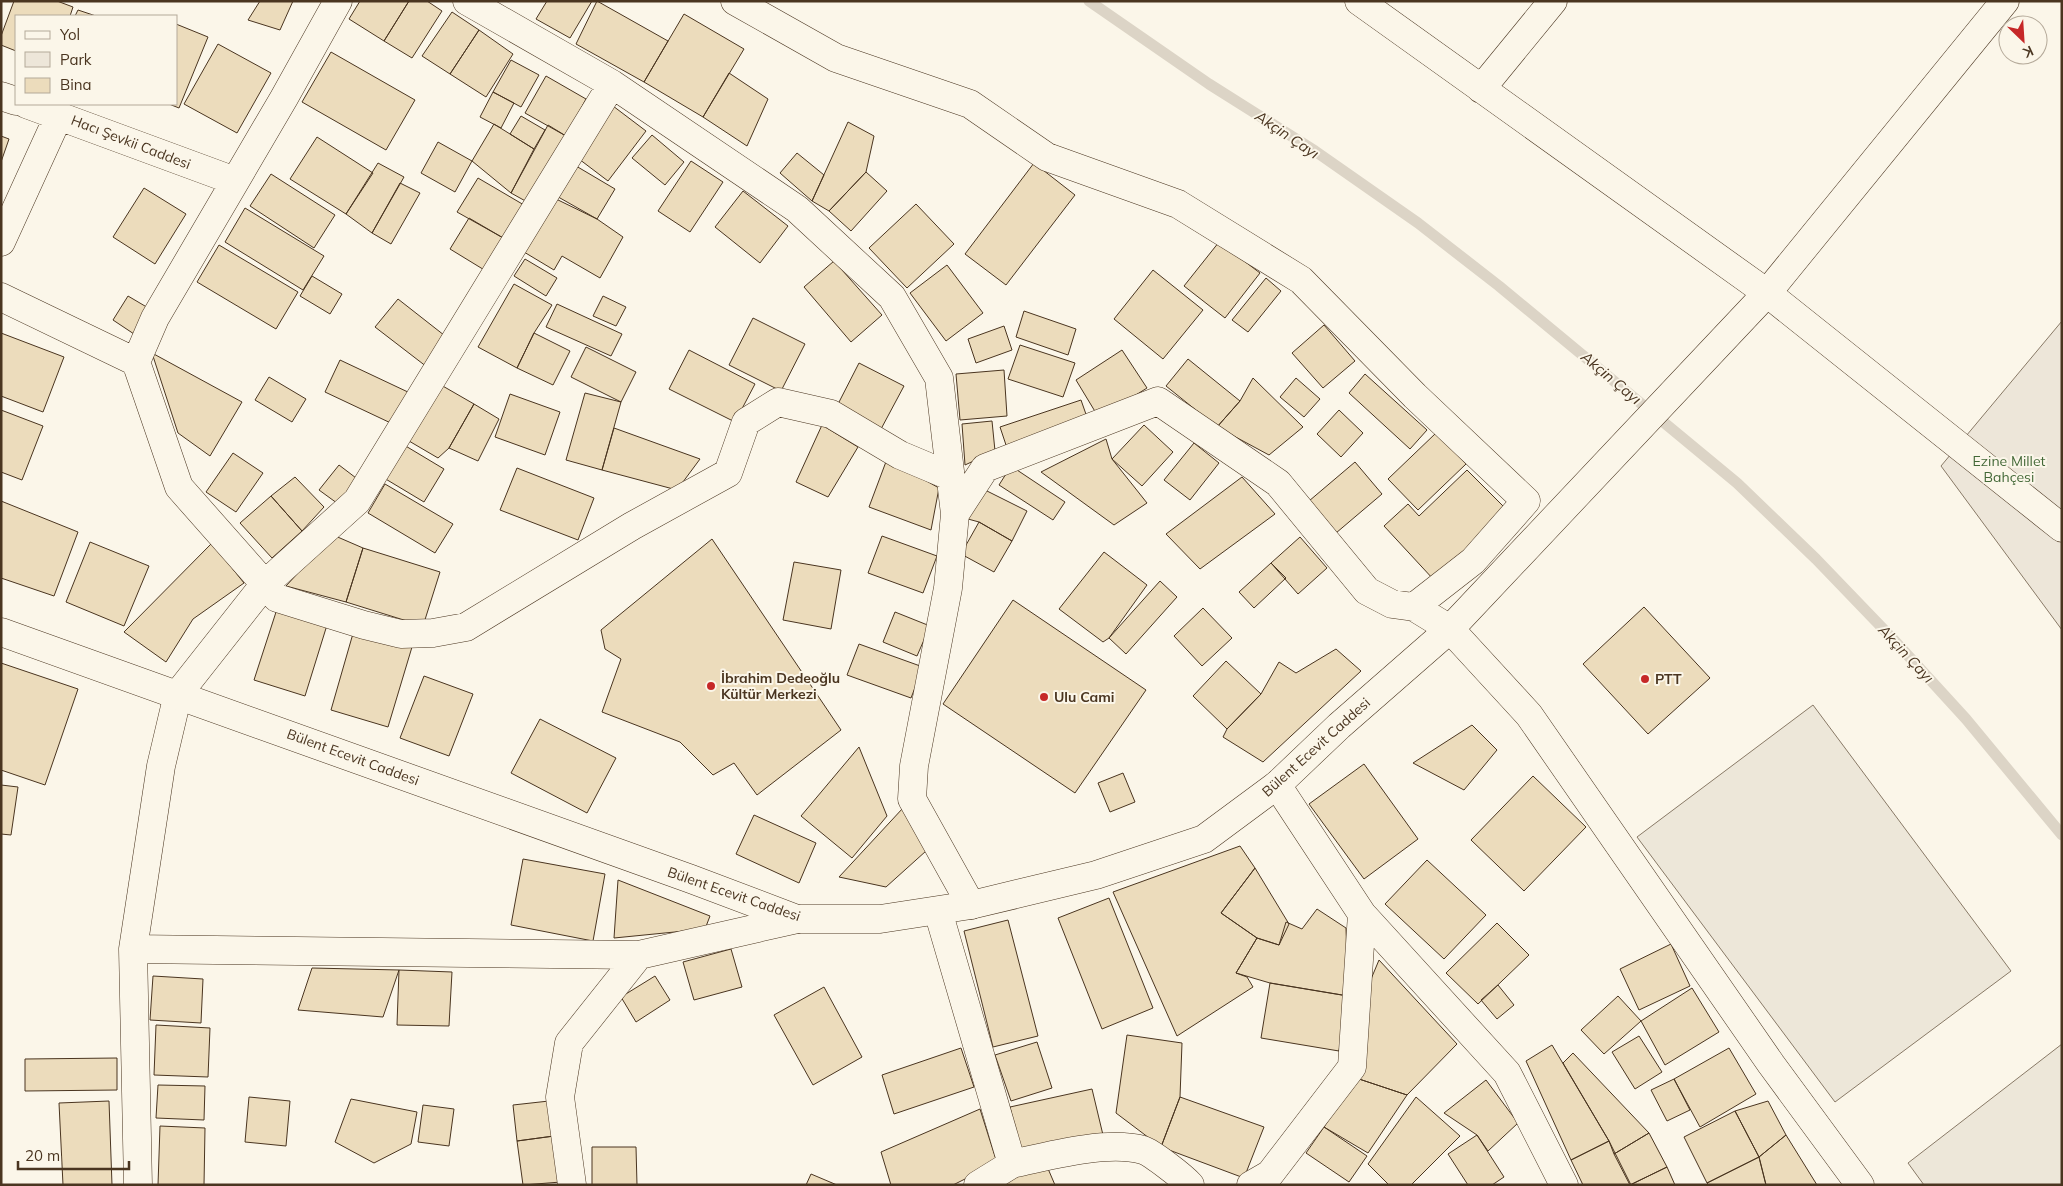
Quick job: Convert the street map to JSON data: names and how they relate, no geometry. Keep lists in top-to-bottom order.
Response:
{
  "streets": {
    "street": ["Hacı Şevkii Caddesi", "Bülent Ecevit Caddesi"]
  },
  "water": ["Akçin Çayı"],
  "parks": ["Ezine Millet Bahçesi"],
  "places": ["PTT", "İbrahim Dedeoğlu Kültür Merkezi", "Ulu Cami"],
  "legend": ["Yol", "Park", "Bina"],
  "scale_bar": "20 m",
  "north": "bottom right"
}
